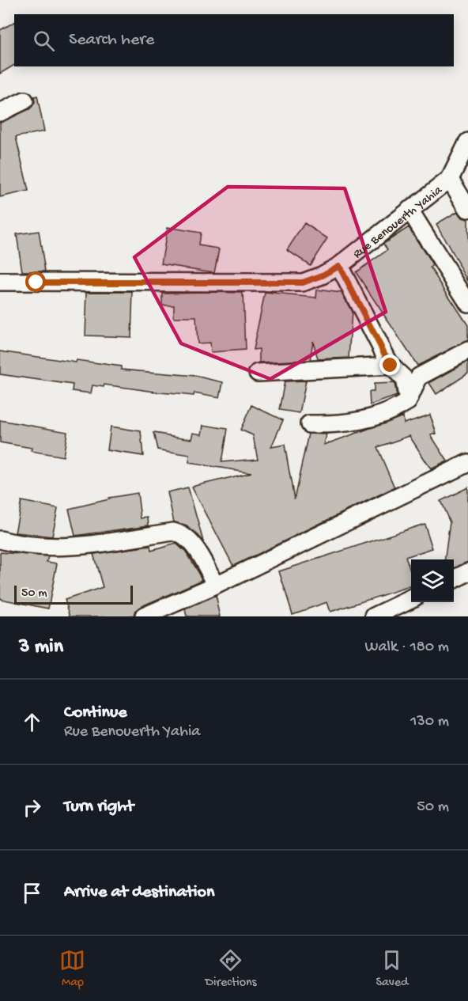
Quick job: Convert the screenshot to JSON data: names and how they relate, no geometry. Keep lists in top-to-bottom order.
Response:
{
  "streets": {
    "street": ["Rue Benouerth Yahia"]
  },
  "scale_bar": "50 m",
  "page": {
    "search": "Search here",
    "scale": "50 m",
    "heading": ["3 min", "Walk · 180 m"],
    "list": [
      ["Continue", "Rue Benouerth Yahia", "130 m"],
      ["Turn right", "50 m"],
      "Arrive at destination"
    ],
    "nav": ["Map", "Directions", "Saved"]
  }
}
